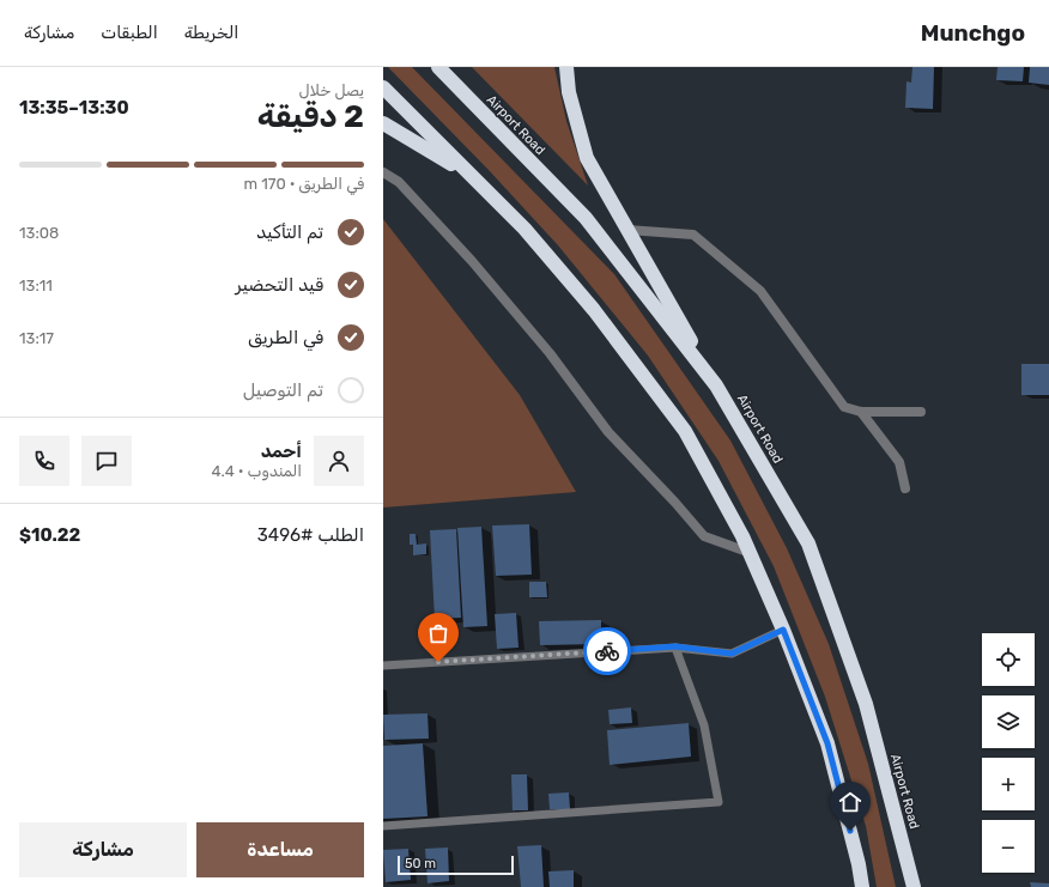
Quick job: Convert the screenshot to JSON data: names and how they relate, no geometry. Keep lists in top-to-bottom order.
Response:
{
  "streets": {
    "highway": ["Airport Road"]
  },
  "scale_bar": "50 m",
  "page": {
    "header": "Munchgo",
    "nav": ["الخريطة", "الطبقات", "مشاركة"],
    "heading": ["2 دقيقة", "يصل خلال", "13:30–13:35"],
    "panel": [
      "أحمد",
      "المندوب · 4.4",
      "الطلب #3496",
      "$10.22"
    ],
    "bar": "في الطريق · 170 m",
    "list": [
      ["تم التأكيد", "13:08"],
      ["قيد التحضير", "13:11"],
      ["في الطريق", "13:17"],
      "تم التوصيل"
    ],
    "map_buttons": ["+", "−"],
    "buttons": ["مساعدة", "مشاركة"],
    "scale": "50 m"
  }
}
